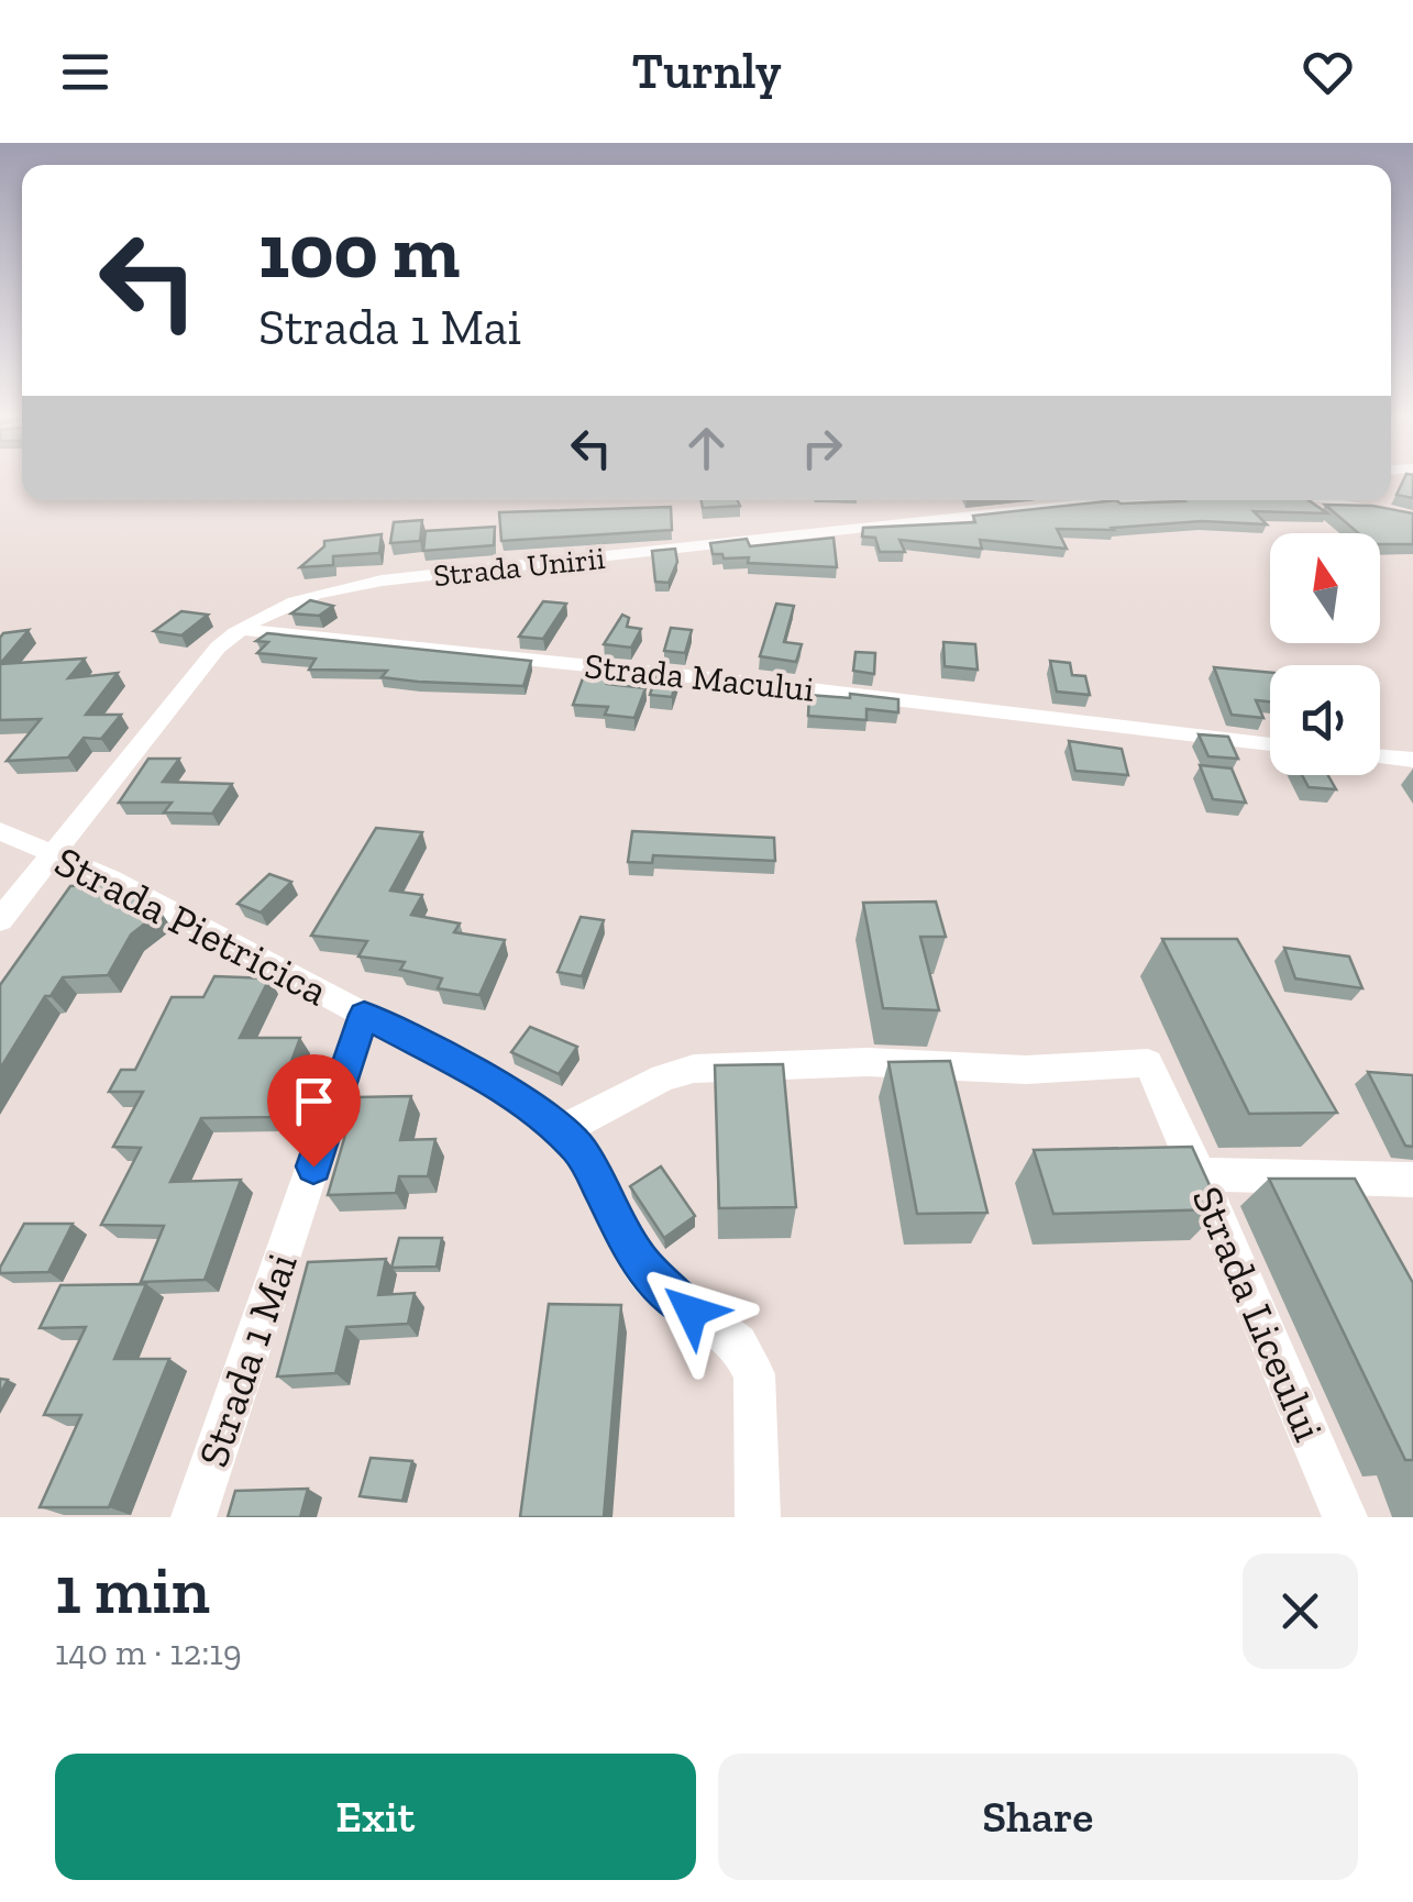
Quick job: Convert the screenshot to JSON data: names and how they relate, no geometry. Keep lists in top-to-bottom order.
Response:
{
  "streets": {
    "street": [
      "Strada Unirii",
      "Strada Macului",
      "Strada Pietricica",
      "Strada Liceului",
      "Strada 1 Mai"
    ]
  },
  "crossings": [
    ["Strada Unirii", "Strada Macului"],
    ["Strada Unirii", "Strada Pietricica"],
    ["Strada Pietricica", "Strada Liceului"],
    ["Strada Pietricica", "Strada 1 Mai"]
  ],
  "north": "top",
  "page": {
    "header": "Turnly",
    "turn": ["100 m", "Strada 1 Mai"],
    "heading": ["1 min", "140 m · 12:19"],
    "buttons": ["Exit", "Share"]
  }
}
